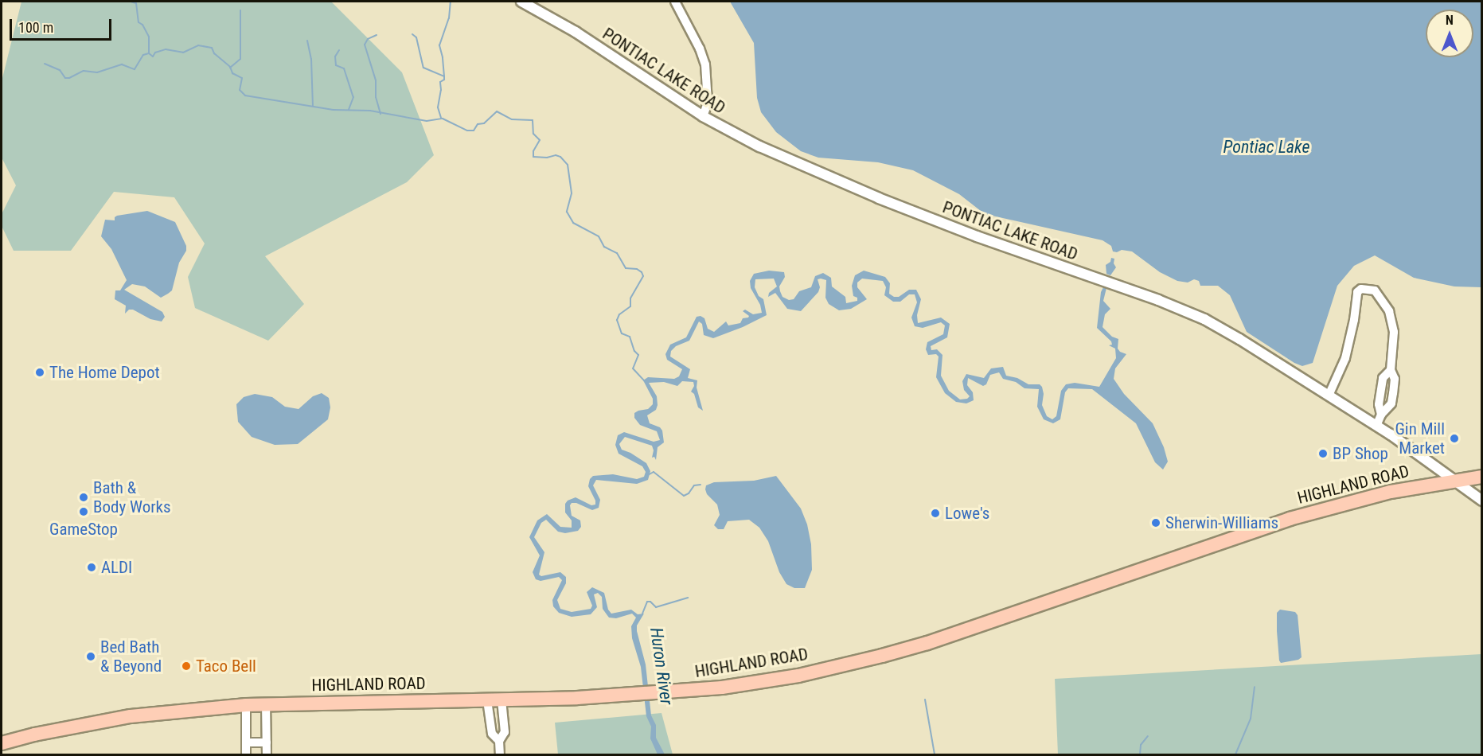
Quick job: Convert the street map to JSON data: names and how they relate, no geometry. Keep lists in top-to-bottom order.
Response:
{
  "streets": {
    "highway": ["HIGHLAND ROAD"],
    "street": ["PONTIAC LAKE ROAD"]
  },
  "crossings": [
    ["PONTIAC LAKE ROAD", "HIGHLAND ROAD"]
  ],
  "water": ["Pontiac Lake", "Huron River"],
  "places": [
    "The Home Depot",
    "Gin Mill Market",
    "BP Shop",
    "Bath & Body Works",
    "GameStop",
    "Lowe's",
    "Sherwin-Williams",
    "ALDI",
    "Bed Bath & Beyond",
    "Taco Bell"
  ],
  "scale_bar": "100 m",
  "north": "top"
}
